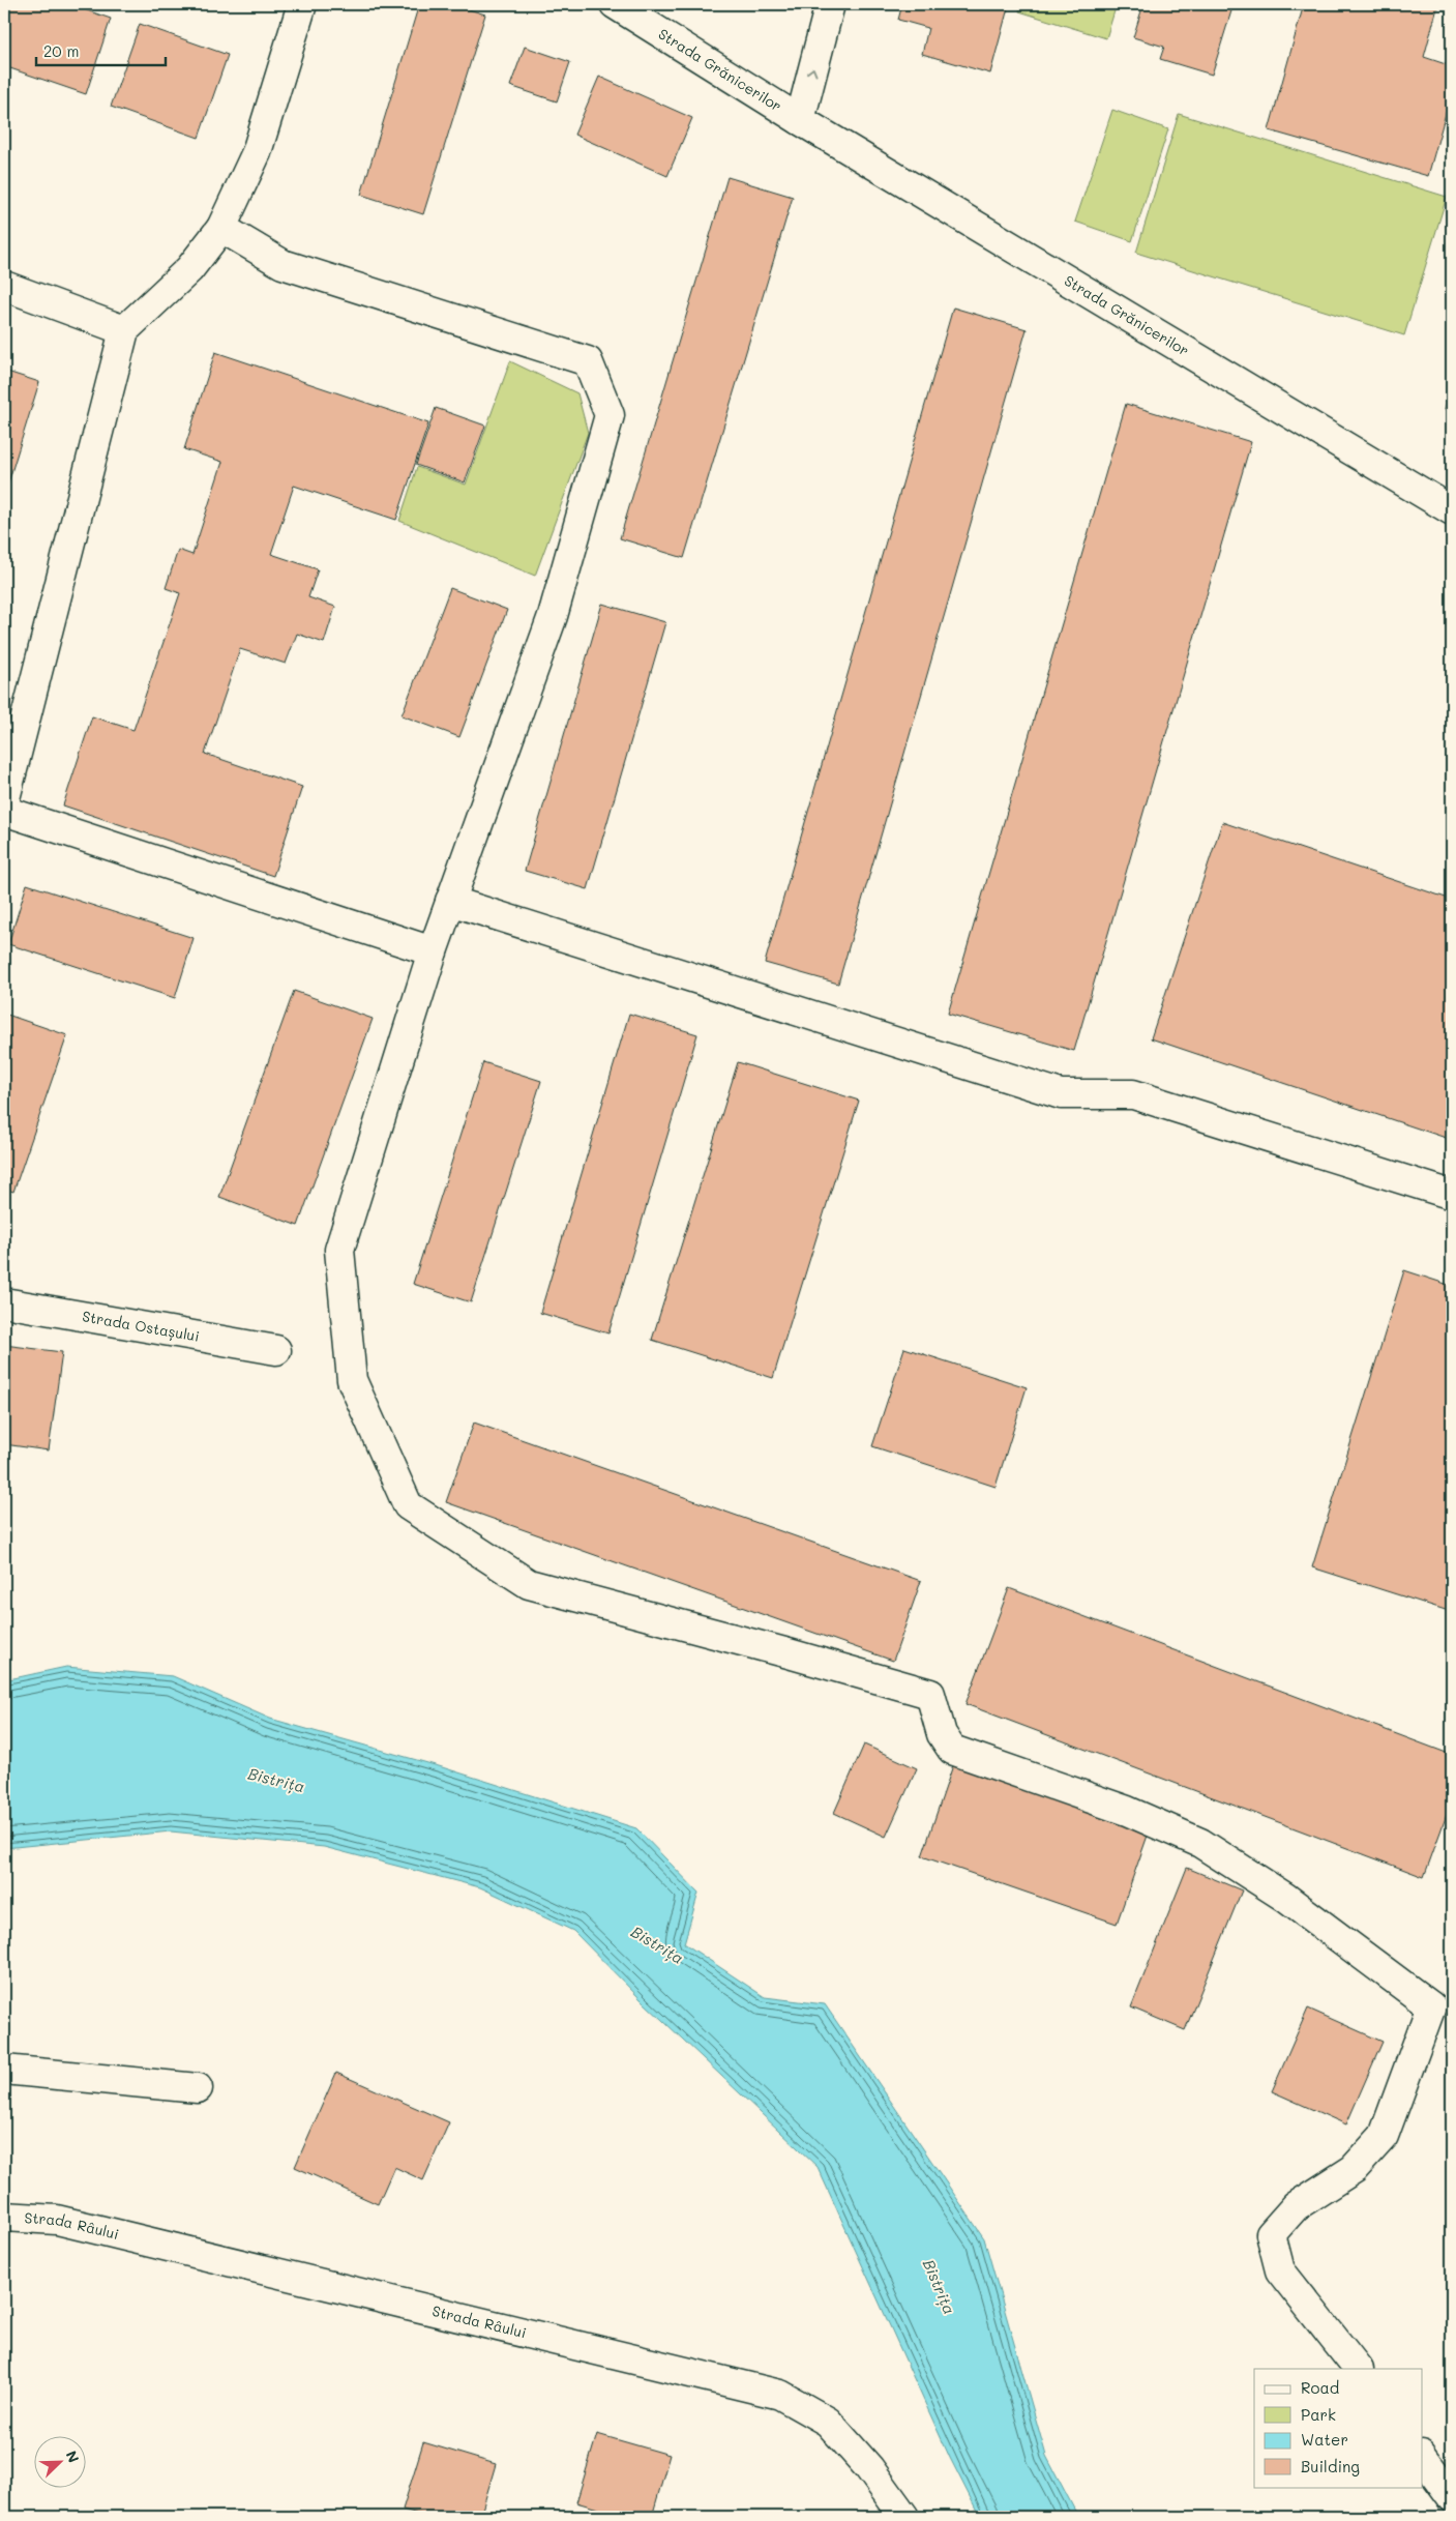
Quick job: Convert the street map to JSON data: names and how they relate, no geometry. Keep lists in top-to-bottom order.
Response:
{
  "streets": {
    "street": ["Strada Grănicerilor", "Strada Ostașului", "Strada Râului"]
  },
  "water": ["Bistrița"],
  "legend": [
    "Road",
    "Park",
    "Water",
    "Building"
  ],
  "scale_bar": "20 m",
  "north": "top right"
}
